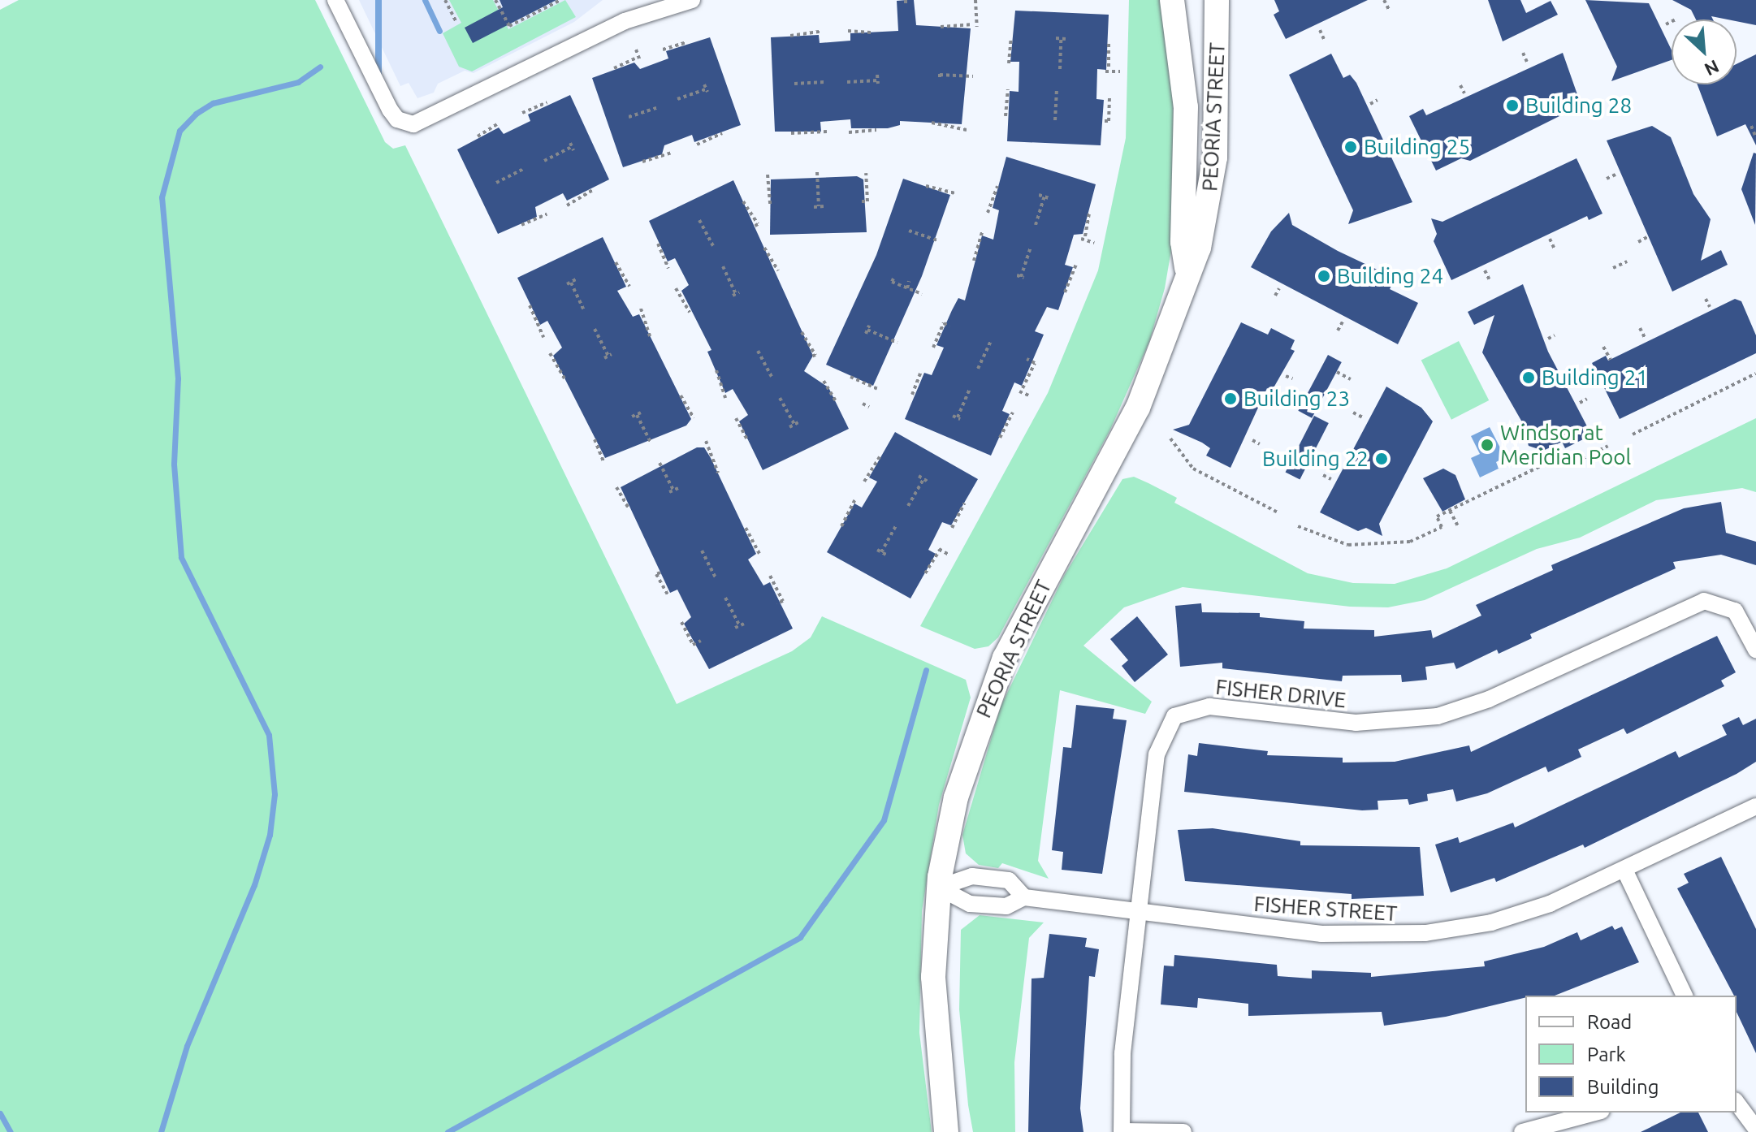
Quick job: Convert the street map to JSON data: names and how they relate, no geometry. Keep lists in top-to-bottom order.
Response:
{
  "streets": {
    "main road": ["PEORIA STREET"],
    "street": ["FISHER DRIVE", "FISHER STREET"]
  },
  "crossings": [
    ["PEORIA STREET", "FISHER STREET"],
    ["FISHER DRIVE", "FISHER STREET"]
  ],
  "places": [
    "Building 28",
    "Building 25",
    "Building 24",
    "Building 21",
    "Building 23",
    "Windsor at Meridian Pool",
    "Building 22"
  ],
  "legend": ["Road", "Park", "Building"],
  "north": "bottom right"
}
